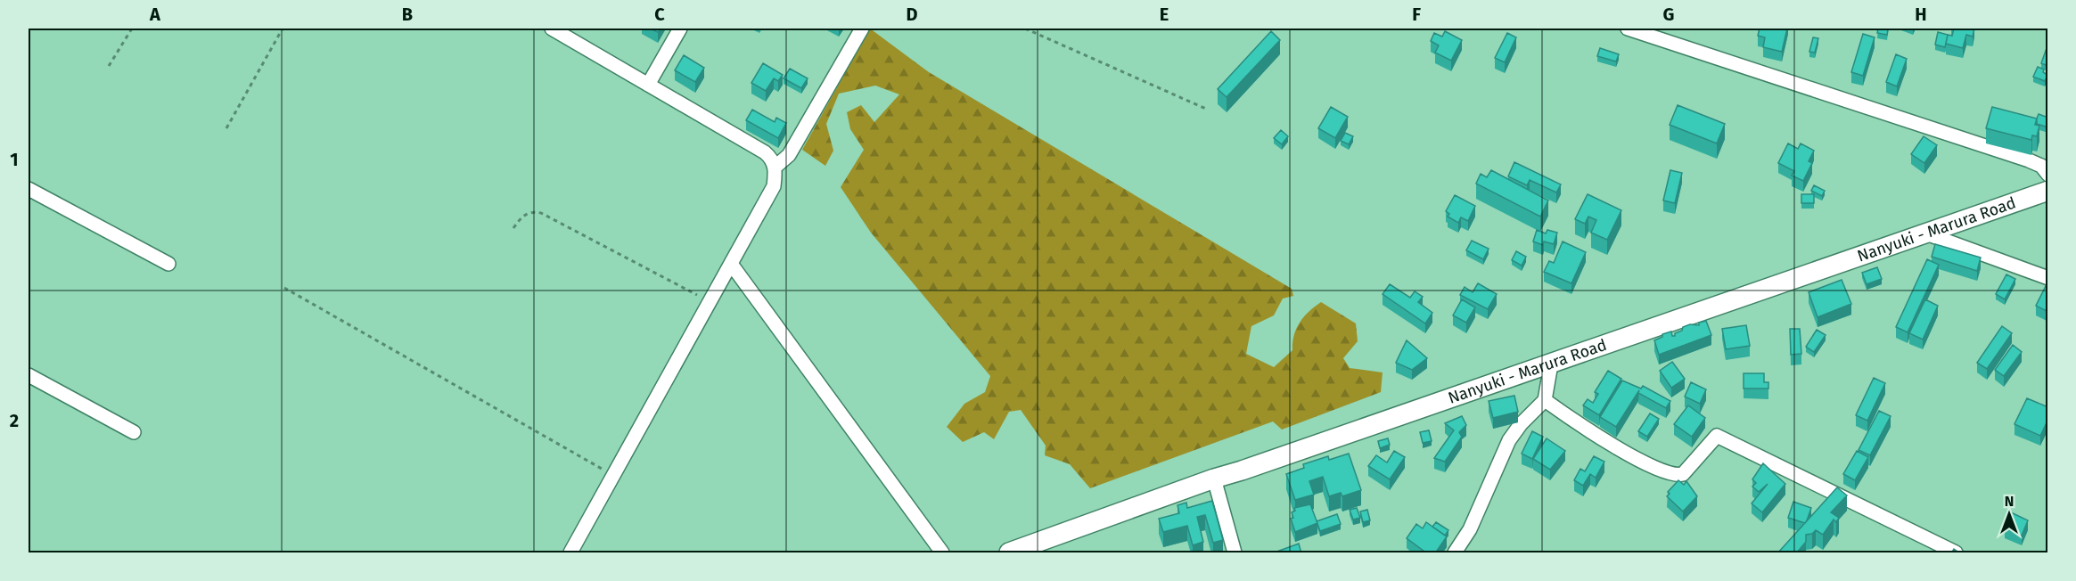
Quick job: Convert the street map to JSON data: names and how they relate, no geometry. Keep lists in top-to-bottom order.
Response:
{
  "streets": {
    "street": ["Nanyuki - Marura Road"]
  },
  "north": "top",
  "grid": {
    "columns": [
      "A",
      "B",
      "C",
      "D",
      "E",
      "F",
      "G",
      "H"
    ],
    "rows": ["1", "2"]
  }
}
